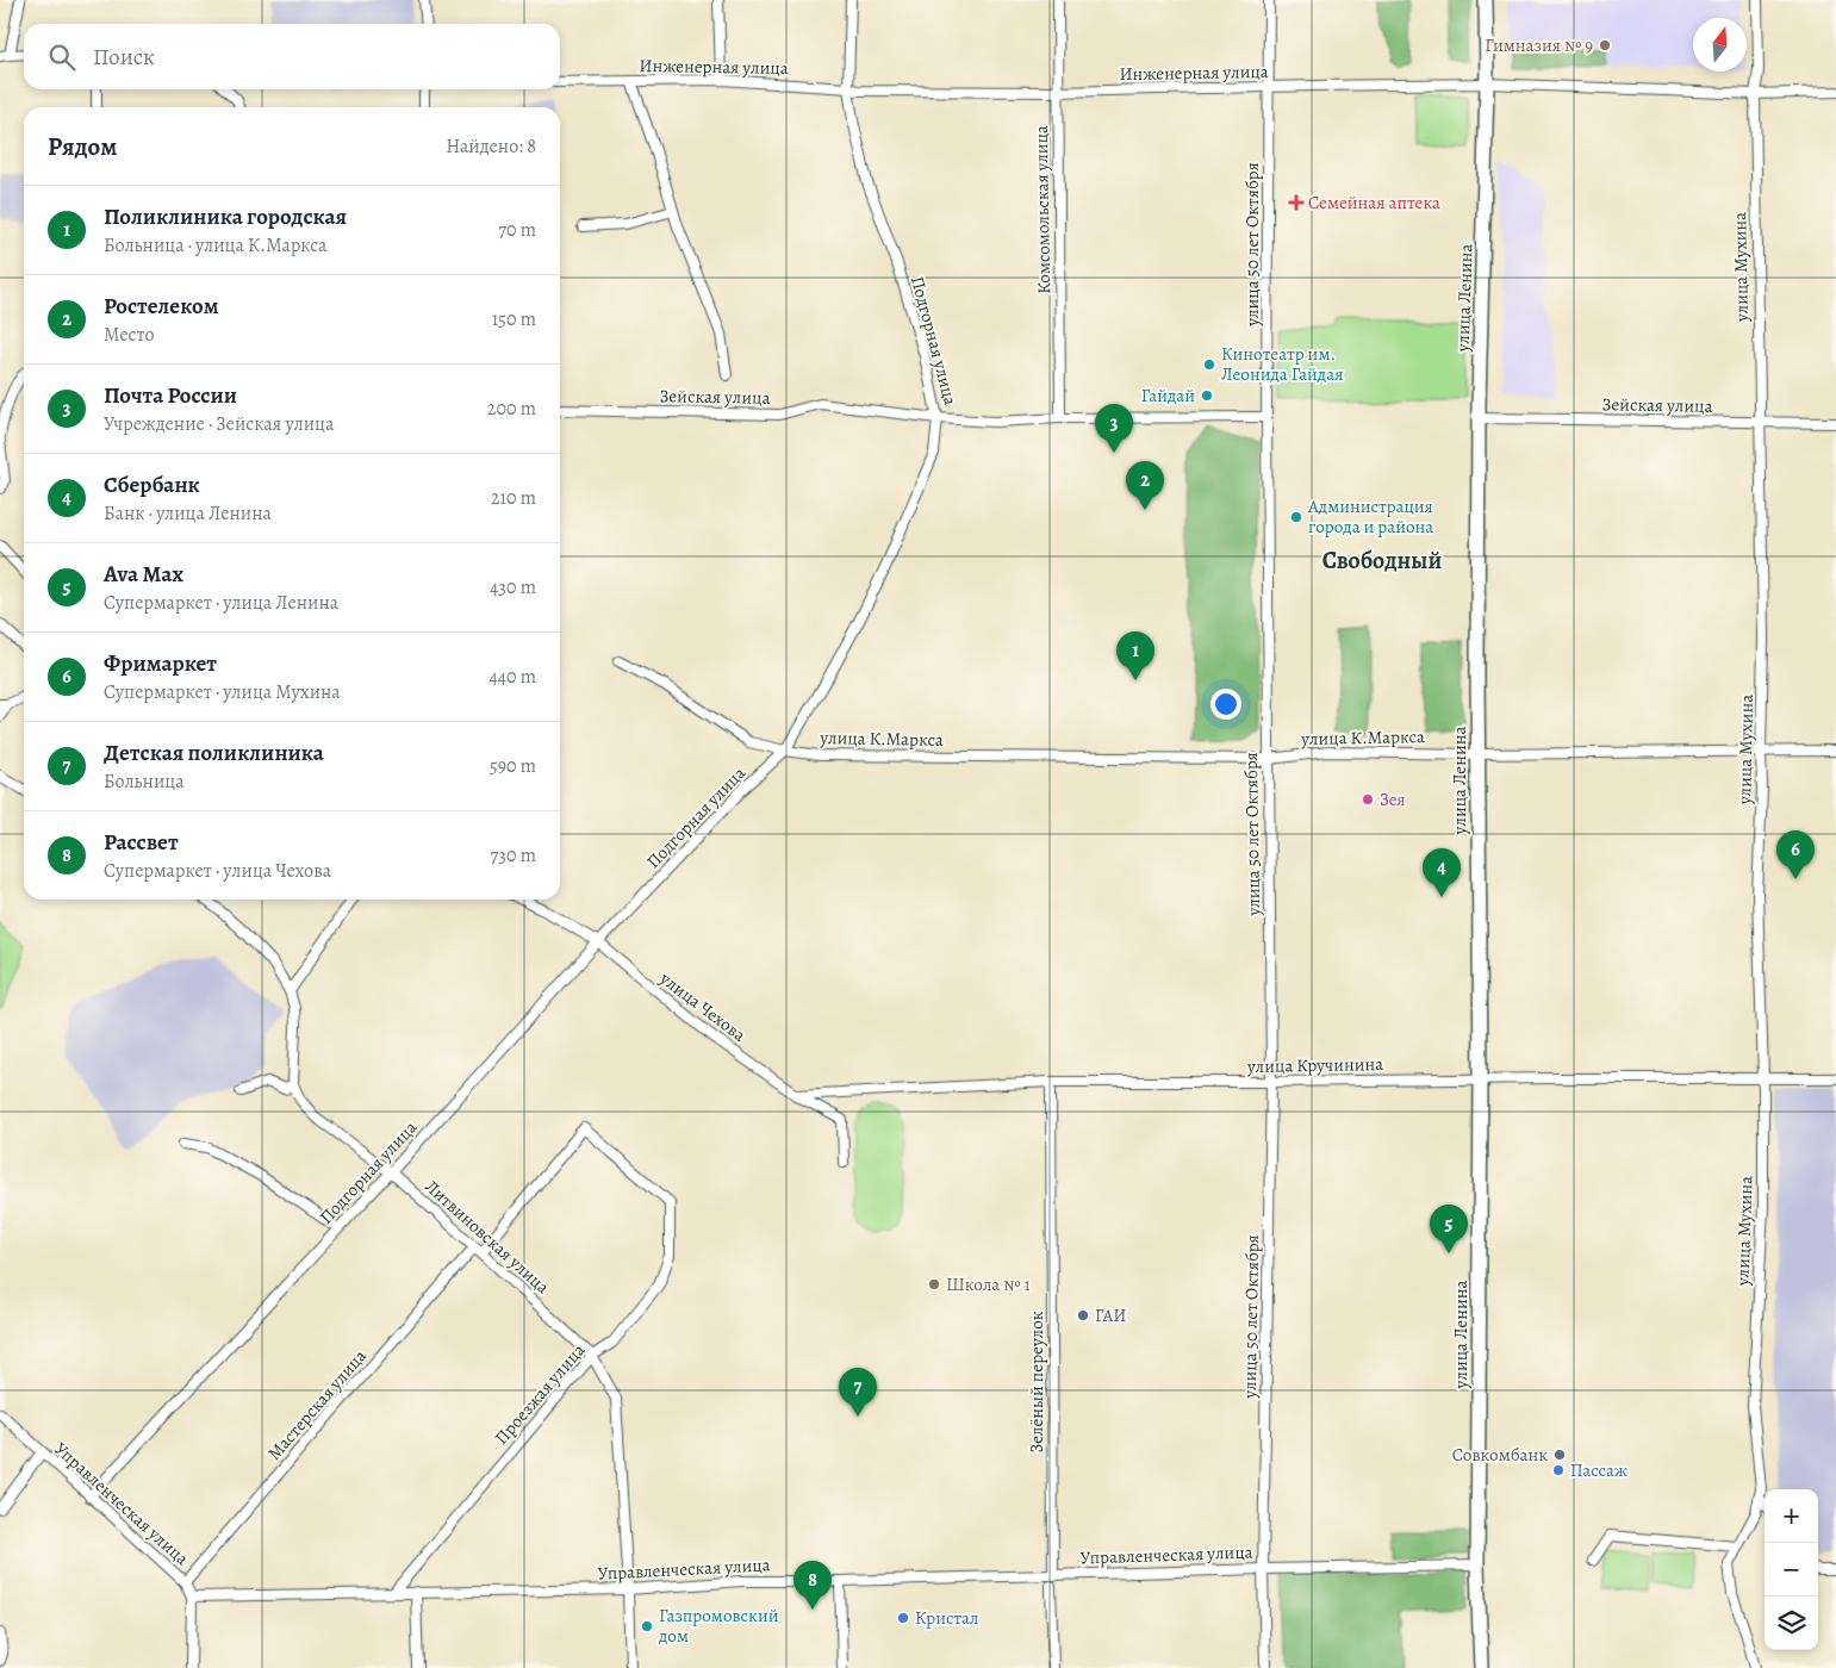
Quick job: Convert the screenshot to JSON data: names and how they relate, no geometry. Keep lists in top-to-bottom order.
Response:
{
  "streets": {
    "main road": ["улица Ленина"],
    "street": [
      "Инженерная улица",
      "Комсомольская улица",
      "улица 50 лет Октября",
      "улица Мухина",
      "Подгорная улица",
      "Зейская улица",
      "улица К.Маркса",
      "улица Чехова",
      "улица Кручинина",
      "Литвиновская улица",
      "Зелёный переулок",
      "Проезжая улица",
      "Мастерская улица",
      "Управленческая улица"
    ]
  },
  "crossings": [
    ["Инженерная улица", "Комсомольская улица"],
    ["Инженерная улица", "улица 50 лет Октября"],
    ["Инженерная улица", "улица Мухина"],
    ["Инженерная улица", "улица Ленина"],
    ["Инженерная улица", "Подгорная улица"],
    ["Комсомольская улица", "Зейская улица"],
    ["улица 50 лет Октября", "Зейская улица"],
    ["улица 50 лет Октября", "улица К.Маркса"],
    ["улица 50 лет Октября", "улица Кручинина"],
    ["улица 50 лет Октября", "Управленческая улица"],
    ["улица Мухина", "Зейская улица"],
    ["улица Мухина", "улица К.Маркса"],
    ["улица Мухина", "улица Кручинина"],
    ["улица Ленина", "Зейская улица"],
    ["улица Ленина", "улица К.Маркса"],
    ["улица Ленина", "улица Кручинина"],
    ["улица Ленина", "Управленческая улица"],
    ["Подгорная улица", "Зейская улица"],
    ["Подгорная улица", "улица К.Маркса"],
    ["Подгорная улица", "улица Чехова"],
    ["Подгорная улица", "Литвиновская улица"],
    ["Подгорная улица", "Управленческая улица"],
    ["улица Чехова", "улица Кручинина"],
    ["улица Кручинина", "Зелёный переулок"],
    ["Литвиновская улица", "Проезжая улица"],
    ["Литвиновская улица", "Мастерская улица"],
    ["Литвиновская улица", "Управленческая улица"],
    ["Зелёный переулок", "Управленческая улица"],
    ["Проезжая улица", "Мастерская улица"],
    ["Проезжая улица", "Управленческая улица"],
    ["Мастерская улица", "Управленческая улица"]
  ],
  "districts": ["Свободный"],
  "places": {
    "other": [
      "Гимназия № 9",
      "Кинотеатр им. Леонида Гайдая",
      "Гайдай",
      "Администрация города и района",
      "Зея",
      "Школа № 1",
      "ГАИ",
      "Совкомбанк",
      "Пассаж",
      "Кристал",
      "Газпромовский дом"
    ],
    "health": ["Семейная аптека"]
  },
  "north": "top",
  "page": {
    "search": "Поиск",
    "heading": ["Рядом", "Найдено: 8"],
    "list": [
      {
        "mark": "1",
        "name": "Поликлиника городская",
        "note": "Больница · улица К.Маркса",
        "value": "70 m"
      },
      {
        "mark": "2",
        "name": "Ростелеком",
        "note": "Место",
        "value": "150 m"
      },
      {
        "mark": "3",
        "name": "Почта России",
        "note": "Учреждение · Зейская улица",
        "value": "200 m"
      },
      {
        "mark": "4",
        "name": "Сбербанк",
        "note": "Банк · улица Ленина",
        "value": "210 m"
      },
      {
        "mark": "5",
        "name": "Ava Max",
        "note": "Супермаркет · улица Ленина",
        "value": "430 m"
      },
      {
        "mark": "6",
        "name": "Фримаркет",
        "note": "Супермаркет · улица Мухина",
        "value": "440 m"
      },
      {
        "mark": "7",
        "name": "Детская поликлиника",
        "note": "Больница",
        "value": "590 m"
      },
      {
        "mark": "8",
        "name": "Рассвет",
        "note": "Супермаркет · улица Чехова",
        "value": "730 m"
      }
    ],
    "pins": [
      "3",
      "2",
      "1",
      "6",
      "4",
      "5",
      "7",
      "8"
    ],
    "map_buttons": ["+", "−"]
  }
}
